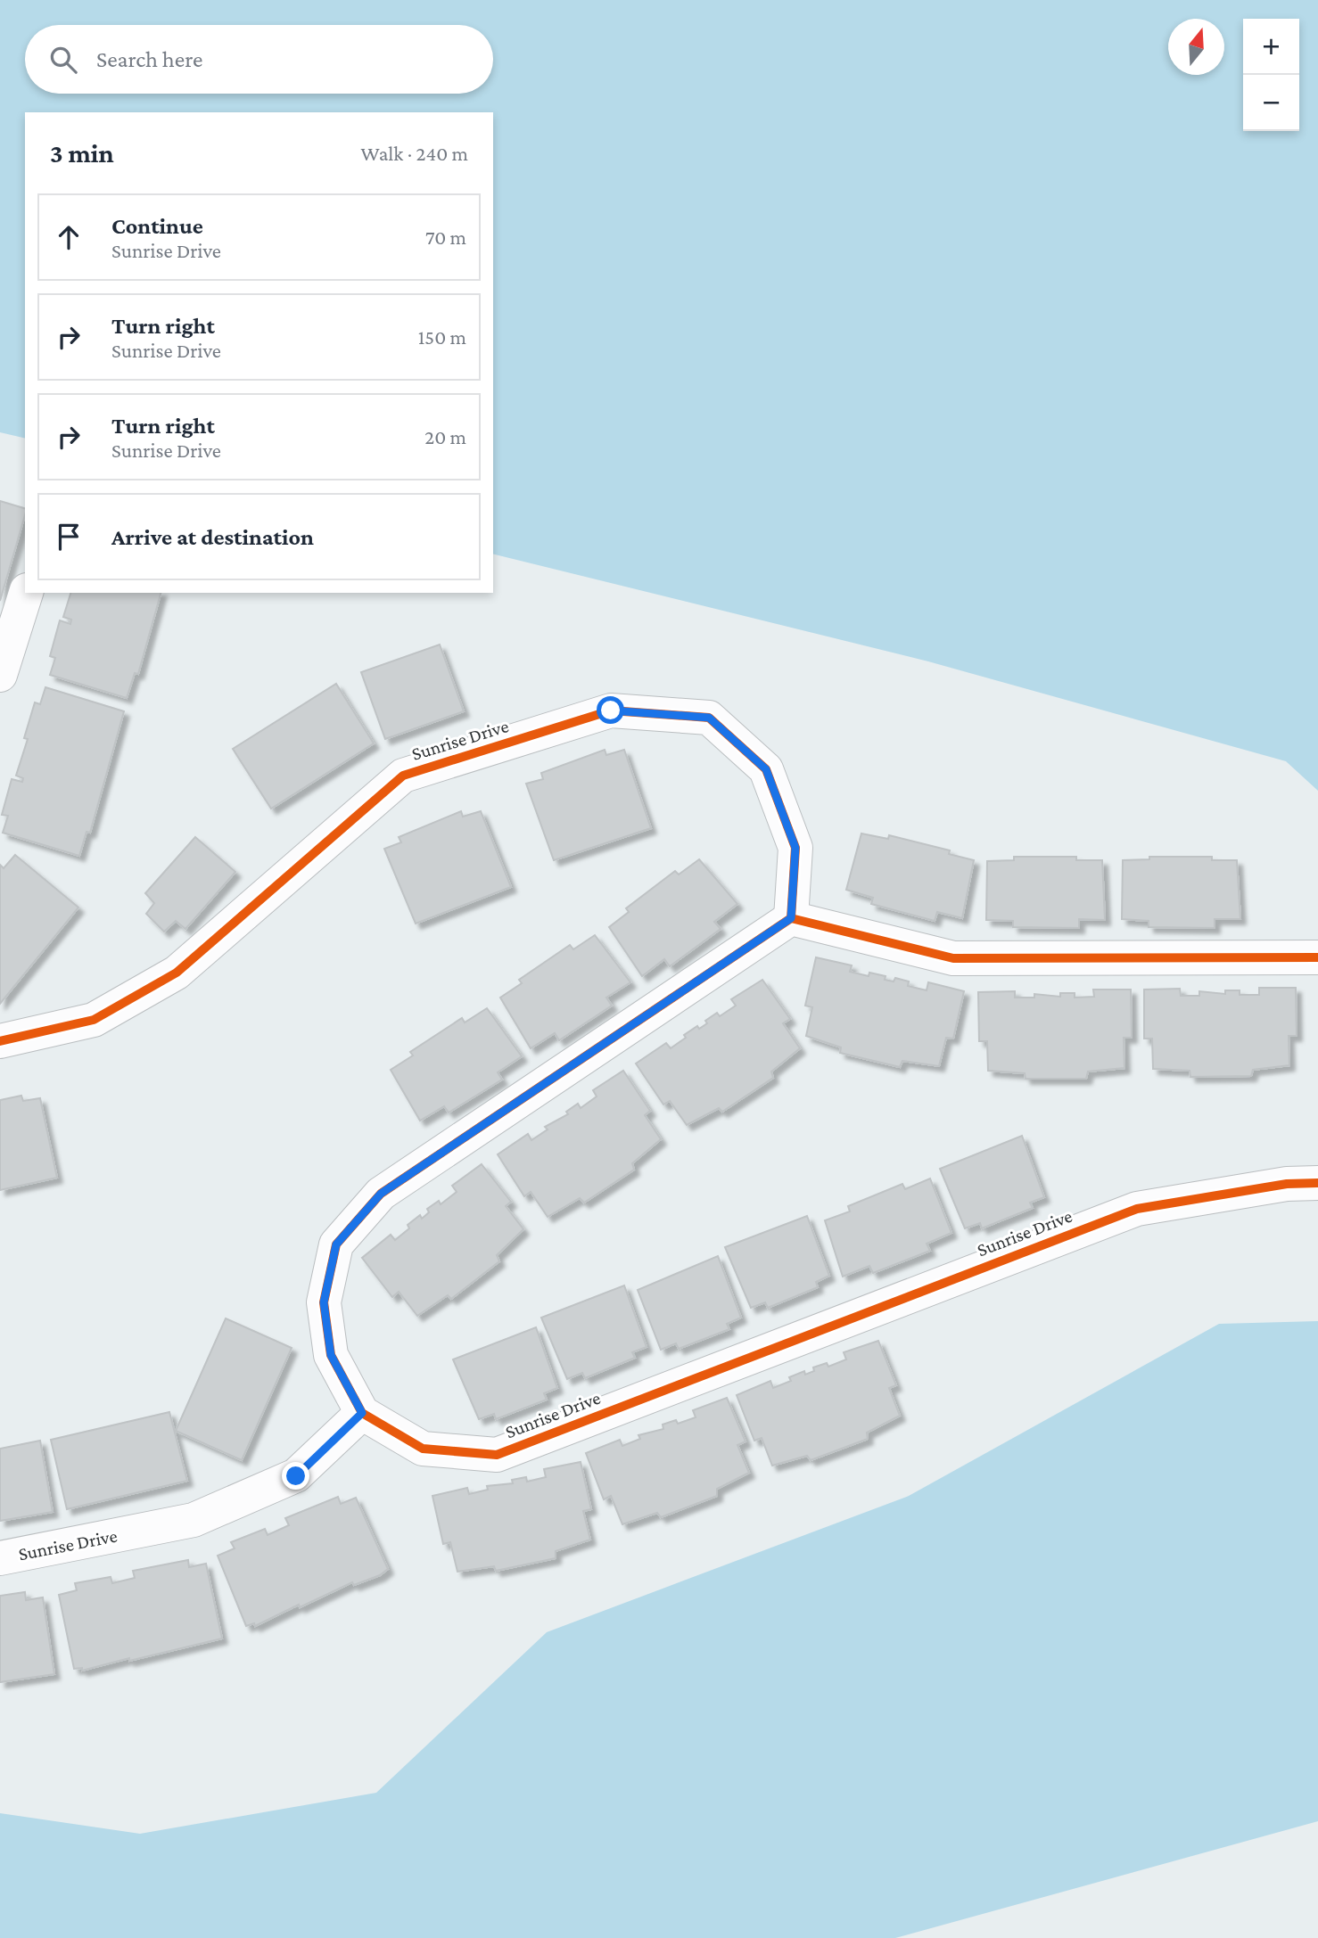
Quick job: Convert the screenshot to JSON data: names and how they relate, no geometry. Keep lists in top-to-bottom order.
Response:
{
  "streets": {
    "street": ["Sunrise Drive"]
  },
  "north": "top",
  "page": {
    "map_buttons": ["+", "−"],
    "search": "Search here",
    "heading": ["3 min", "Walk · 240 m"],
    "list": [
      ["Continue", "Sunrise Drive", "70 m"],
      ["Turn right", "Sunrise Drive", "150 m"],
      ["Turn right", "Sunrise Drive", "20 m"],
      "Arrive at destination"
    ]
  }
}
